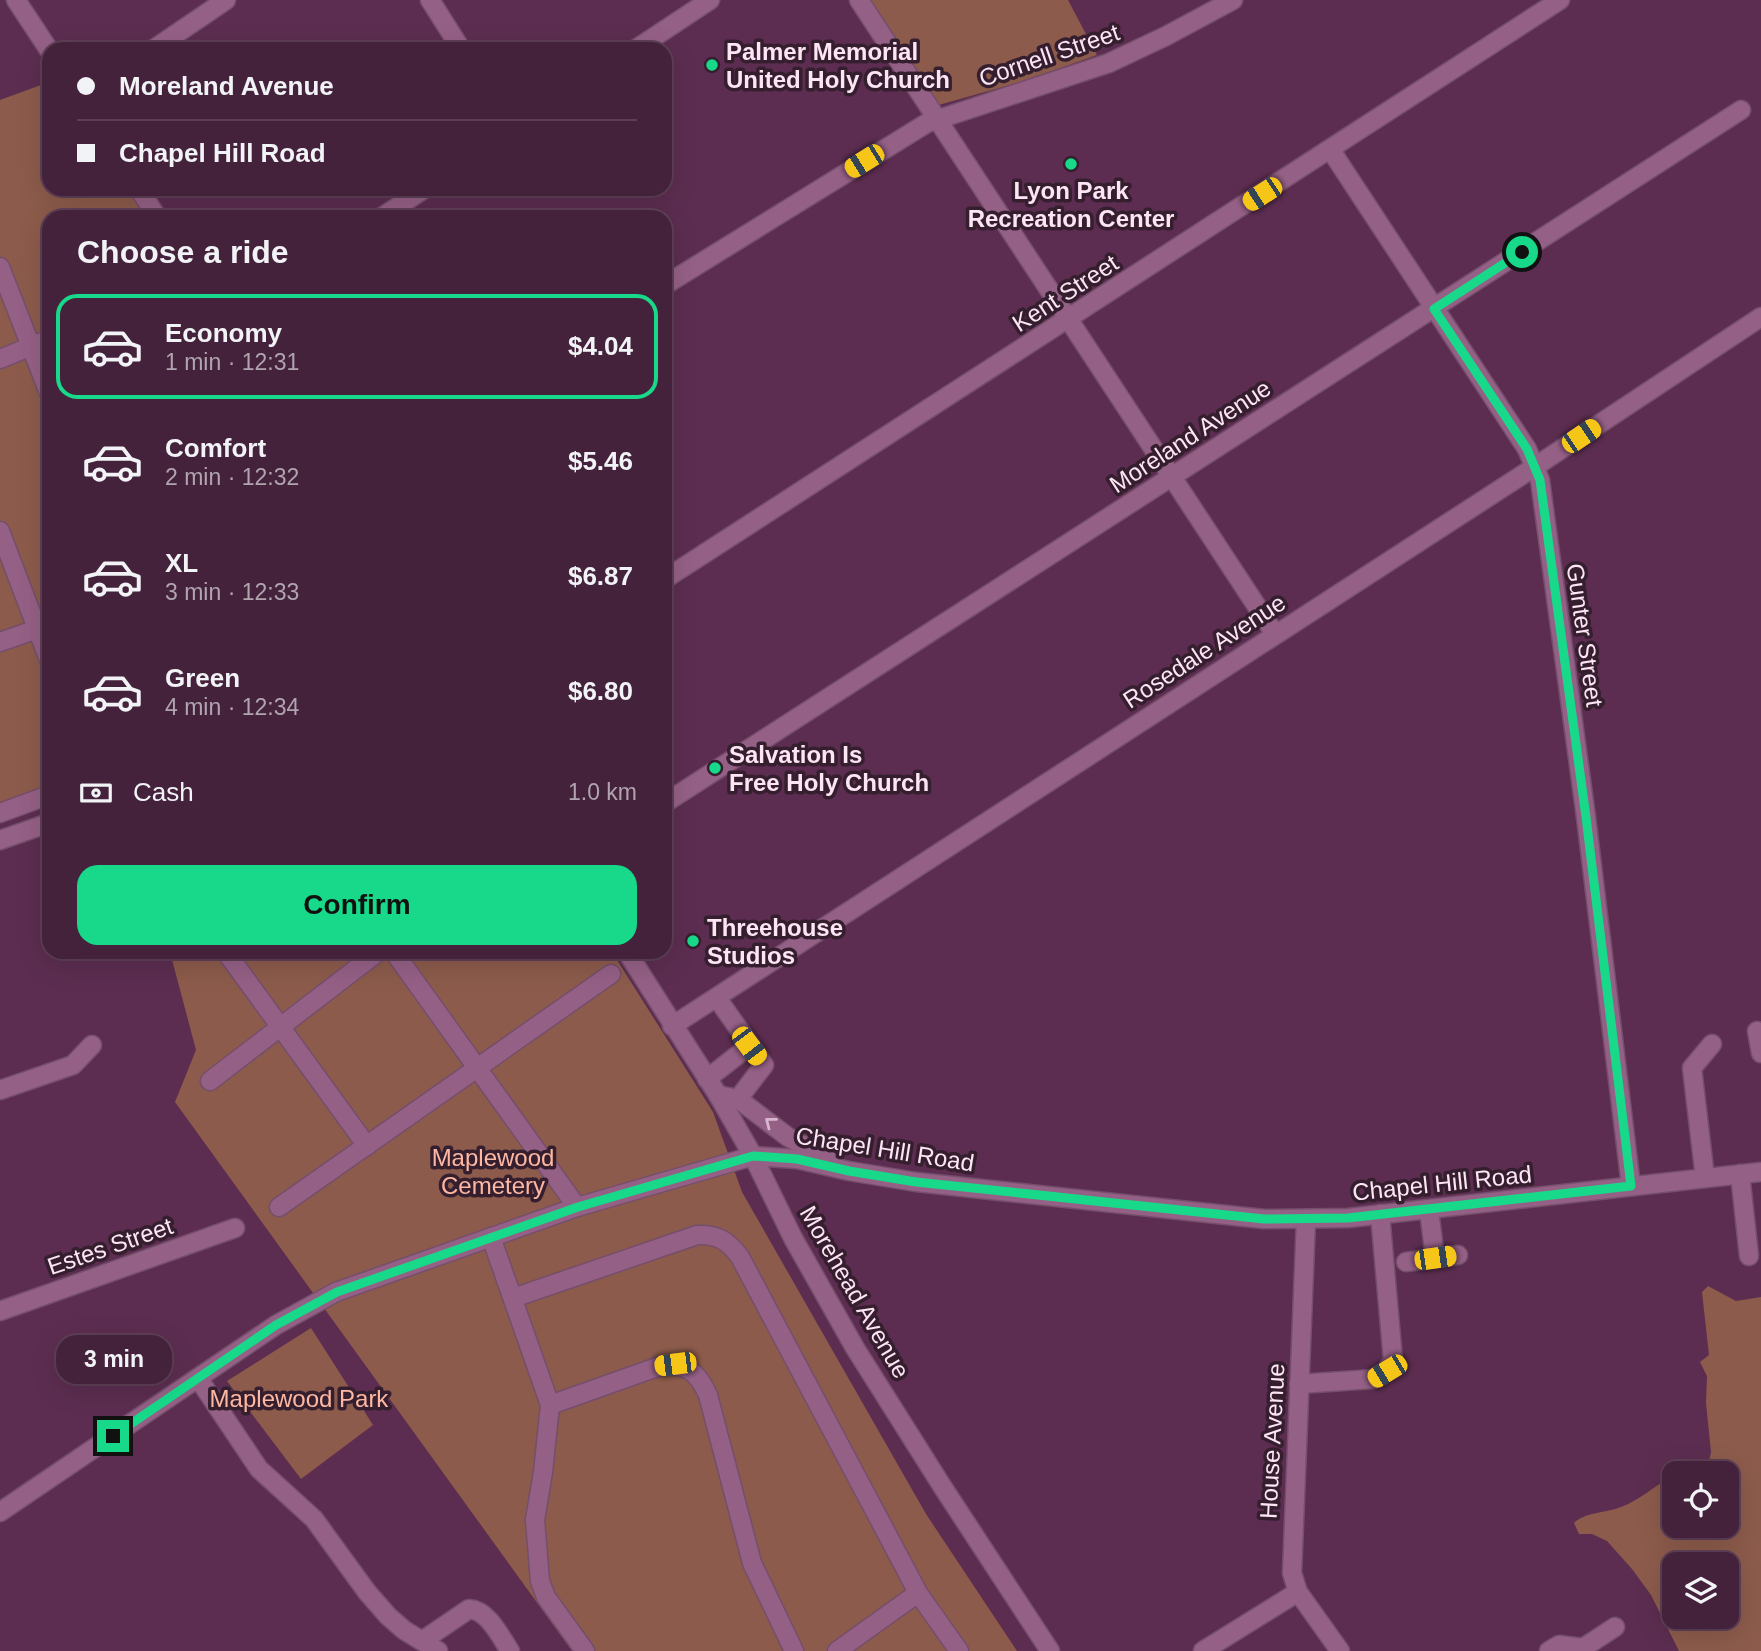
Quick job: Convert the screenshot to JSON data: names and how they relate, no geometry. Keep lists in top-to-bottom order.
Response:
{
  "streets": {
    "street": [
      "Cornell Street",
      "Kent Street",
      "Moreland Avenue",
      "Gunter Street",
      "Rosedale Avenue",
      "Chapel Hill Road",
      "Estes Street",
      "Morehead Avenue",
      "House Avenue"
    ]
  },
  "crossings": [
    ["Kent Street", "Gunter Street"],
    ["Moreland Avenue", "Gunter Street"],
    ["Gunter Street", "Rosedale Avenue"],
    ["Gunter Street", "Chapel Hill Road"],
    ["Rosedale Avenue", "Morehead Avenue"],
    ["Chapel Hill Road", "Morehead Avenue"],
    ["Chapel Hill Road", "House Avenue"]
  ],
  "parks": ["Maplewood Cemetery", "Maplewood Park"],
  "places": [
    "Palmer Memorial United Holy Church",
    "Lyon Park Recreation Center",
    "Salvation Is Free Holy Church",
    "Threehouse Studios"
  ],
  "page": {
    "banner": ["Moreland Avenue", "Chapel Hill Road"],
    "heading": "Choose a ride",
    "list": [
      {
        "name": "Economy",
        "note": "1 min · 12:31",
        "value": "$4.04"
      },
      {
        "name": "Comfort",
        "note": "2 min · 12:32",
        "value": "$5.46"
      },
      {
        "name": "XL",
        "note": "3 min · 12:33",
        "value": "$6.87"
      },
      {
        "name": "Green",
        "note": "4 min · 12:34",
        "value": "$6.80"
      }
    ],
    "pay": ["Cash", "1.0 km"],
    "buttons": "Confirm",
    "bubble": "3 min"
  }
}
